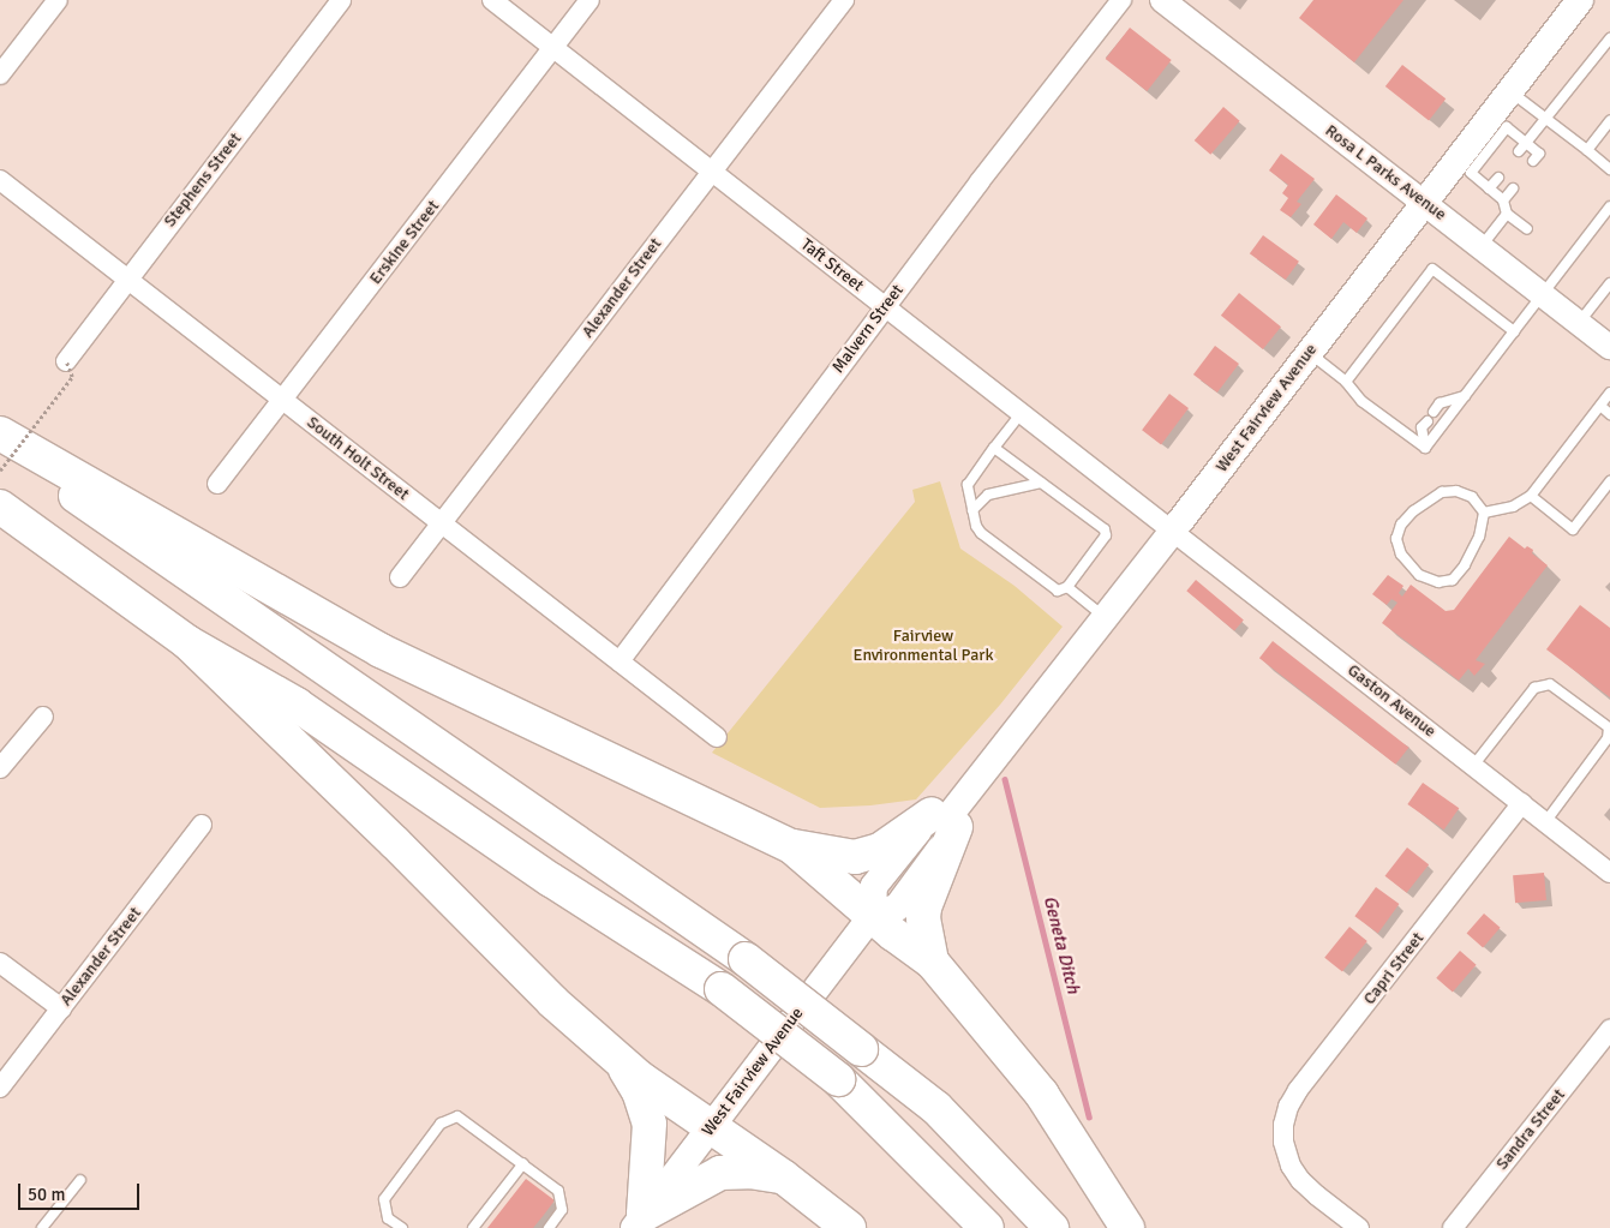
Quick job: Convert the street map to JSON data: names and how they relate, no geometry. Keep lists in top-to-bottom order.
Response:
{
  "streets": {
    "main road": ["West Fairview Avenue"],
    "street": [
      "Rosa L Parks Avenue",
      "Stephens Street",
      "Erskine Street",
      "Taft Street",
      "Alexander Street",
      "Malvern Street",
      "South Holt Street",
      "Gaston Avenue",
      "Capri Street",
      "Sandra Street"
    ]
  },
  "crossings": [
    ["Rosa L Parks Avenue", "West Fairview Avenue"],
    ["Stephens Street", "South Holt Street"],
    ["Erskine Street", "Taft Street"],
    ["Erskine Street", "South Holt Street"],
    ["Taft Street", "Alexander Street"],
    ["Taft Street", "Malvern Street"],
    ["Taft Street", "West Fairview Avenue"],
    ["Taft Street", "Gaston Avenue"],
    ["Alexander Street", "South Holt Street"],
    ["Malvern Street", "South Holt Street"],
    ["West Fairview Avenue", "Gaston Avenue"],
    ["Gaston Avenue", "Capri Street"]
  ],
  "water": ["Geneta Ditch"],
  "parks": ["Fairview Environmental Park"],
  "scale_bar": "50 m"
}
